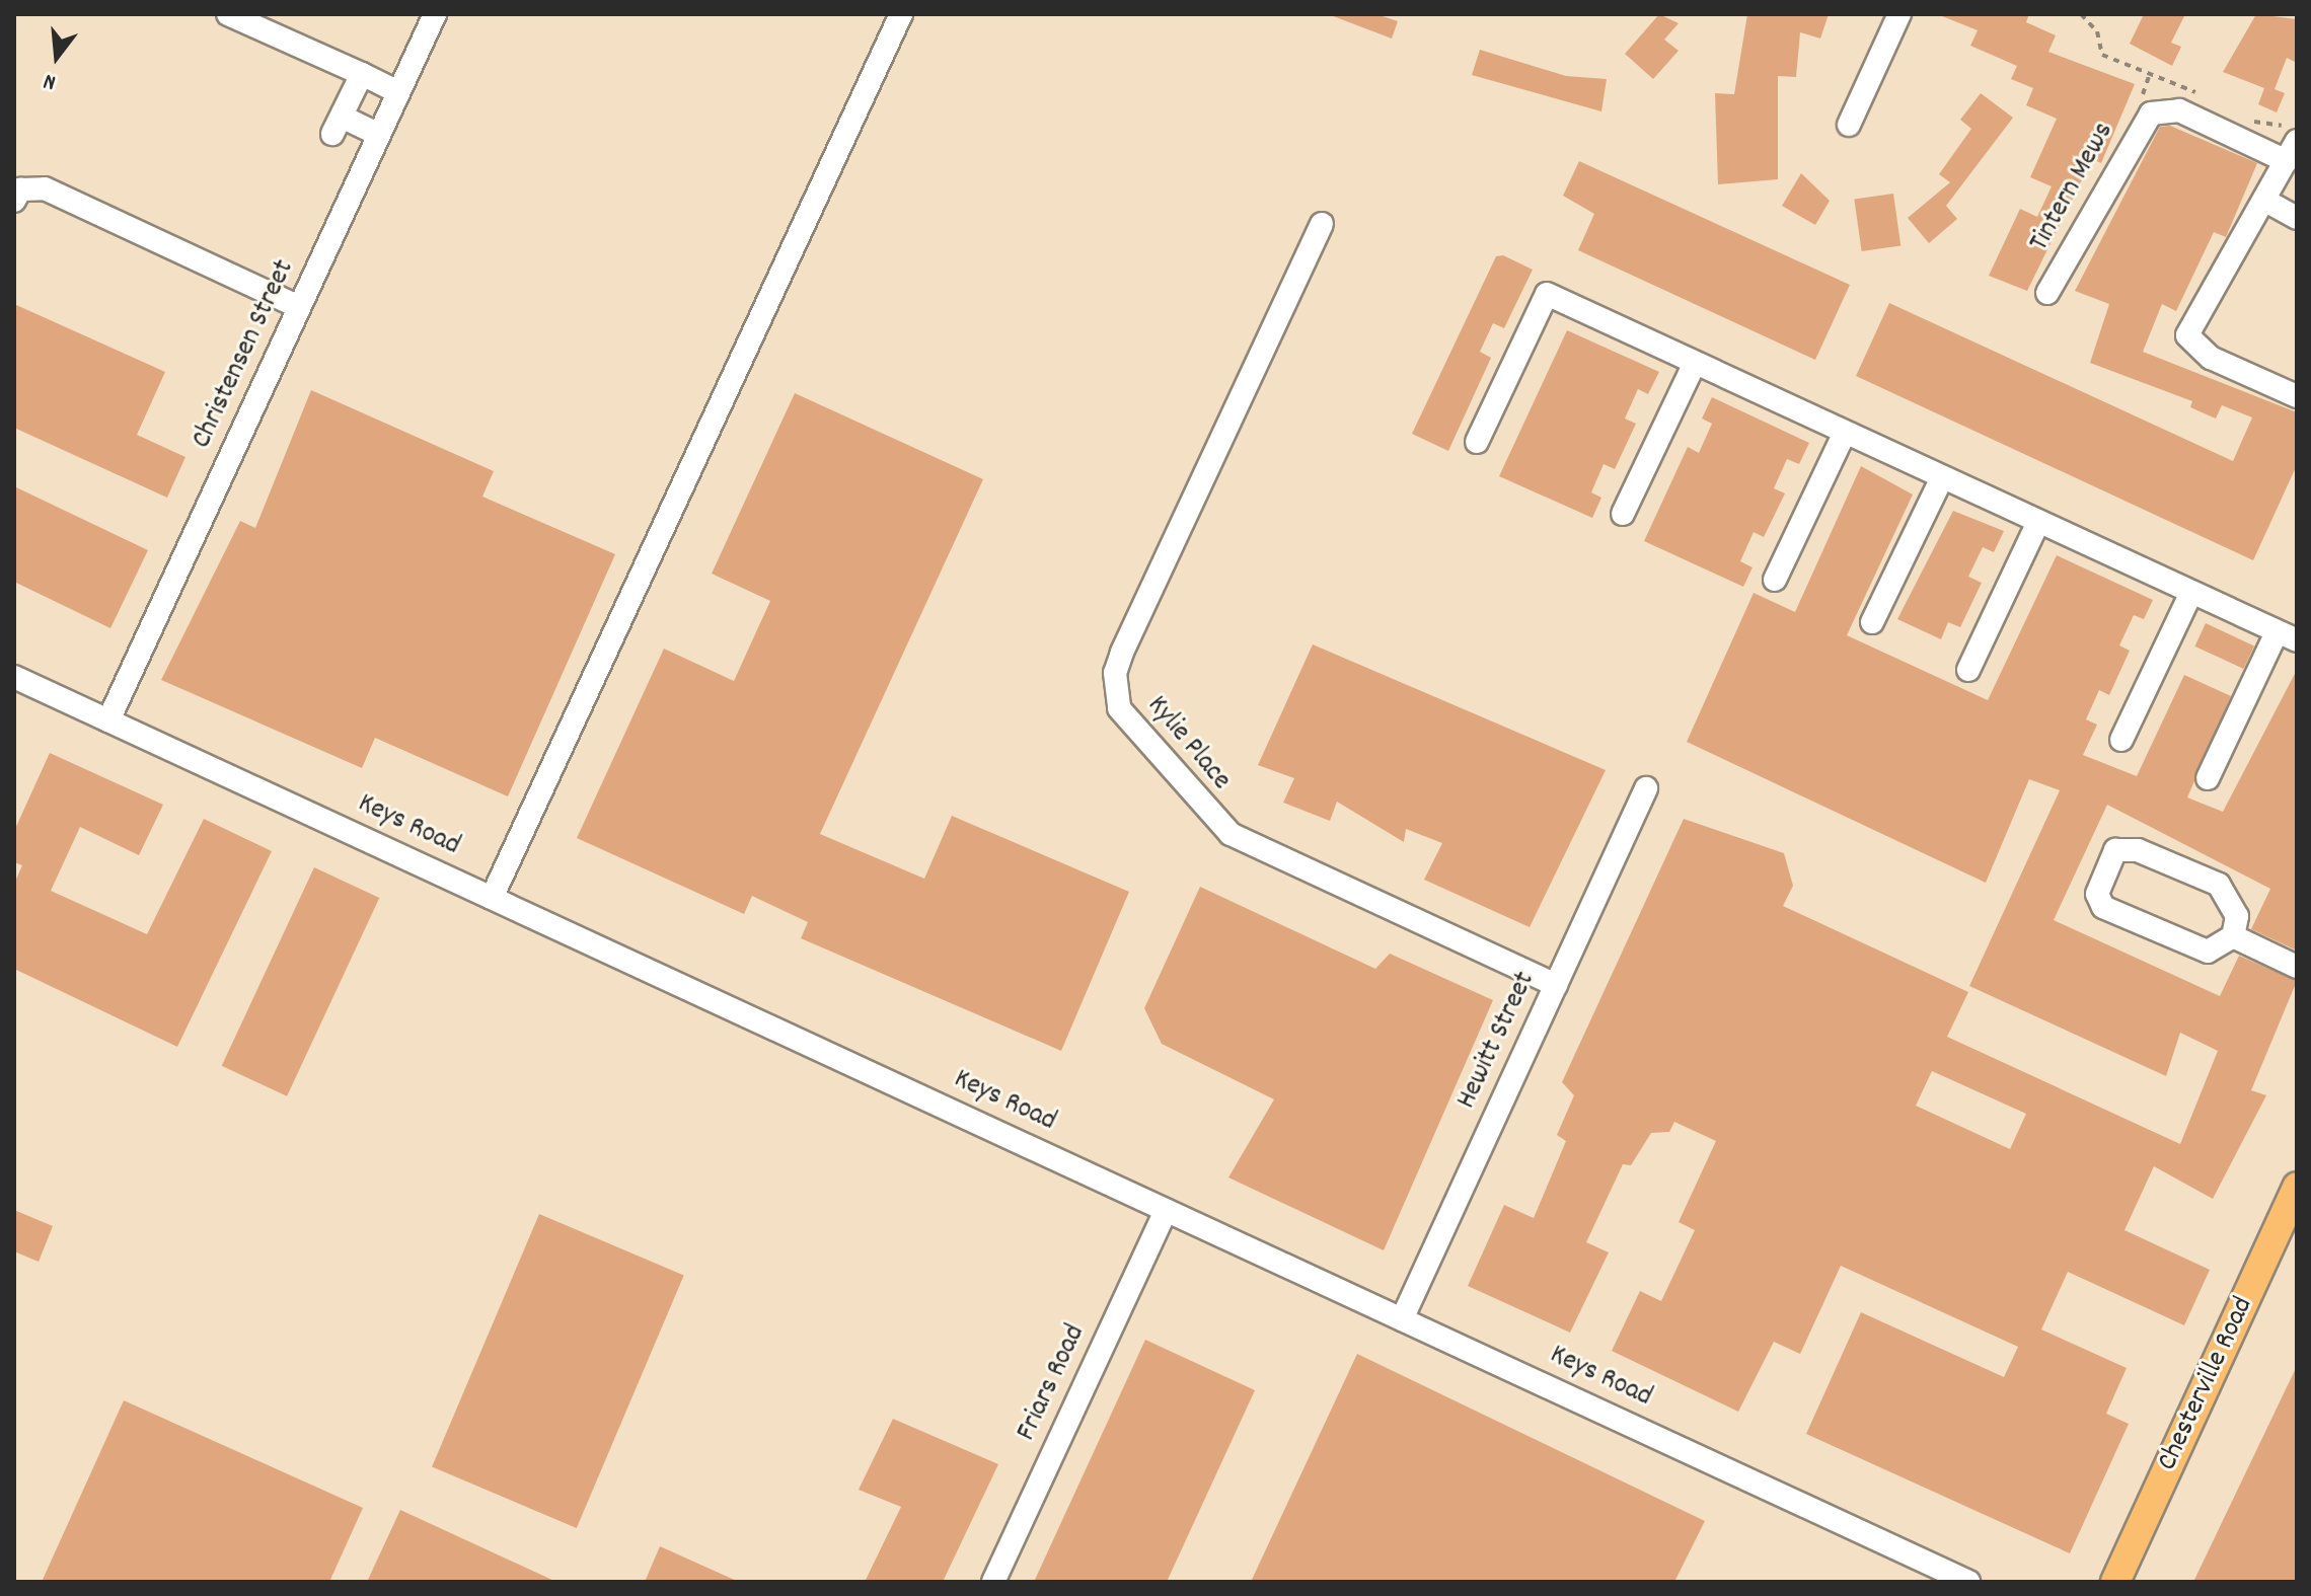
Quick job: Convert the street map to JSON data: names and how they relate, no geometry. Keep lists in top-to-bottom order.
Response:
{
  "streets": {
    "main road": ["Chesterville Road"],
    "street": [
      "Tintern Mews",
      "Christensen Street",
      "Kylie Place",
      "Keys Road",
      "Hewitt Street",
      "Friars Road"
    ]
  },
  "crossings": [
    ["Christensen Street", "Keys Road"],
    ["Kylie Place", "Hewitt Street"],
    ["Keys Road", "Hewitt Street"],
    ["Keys Road", "Friars Road"]
  ],
  "north": "bottom"
}
